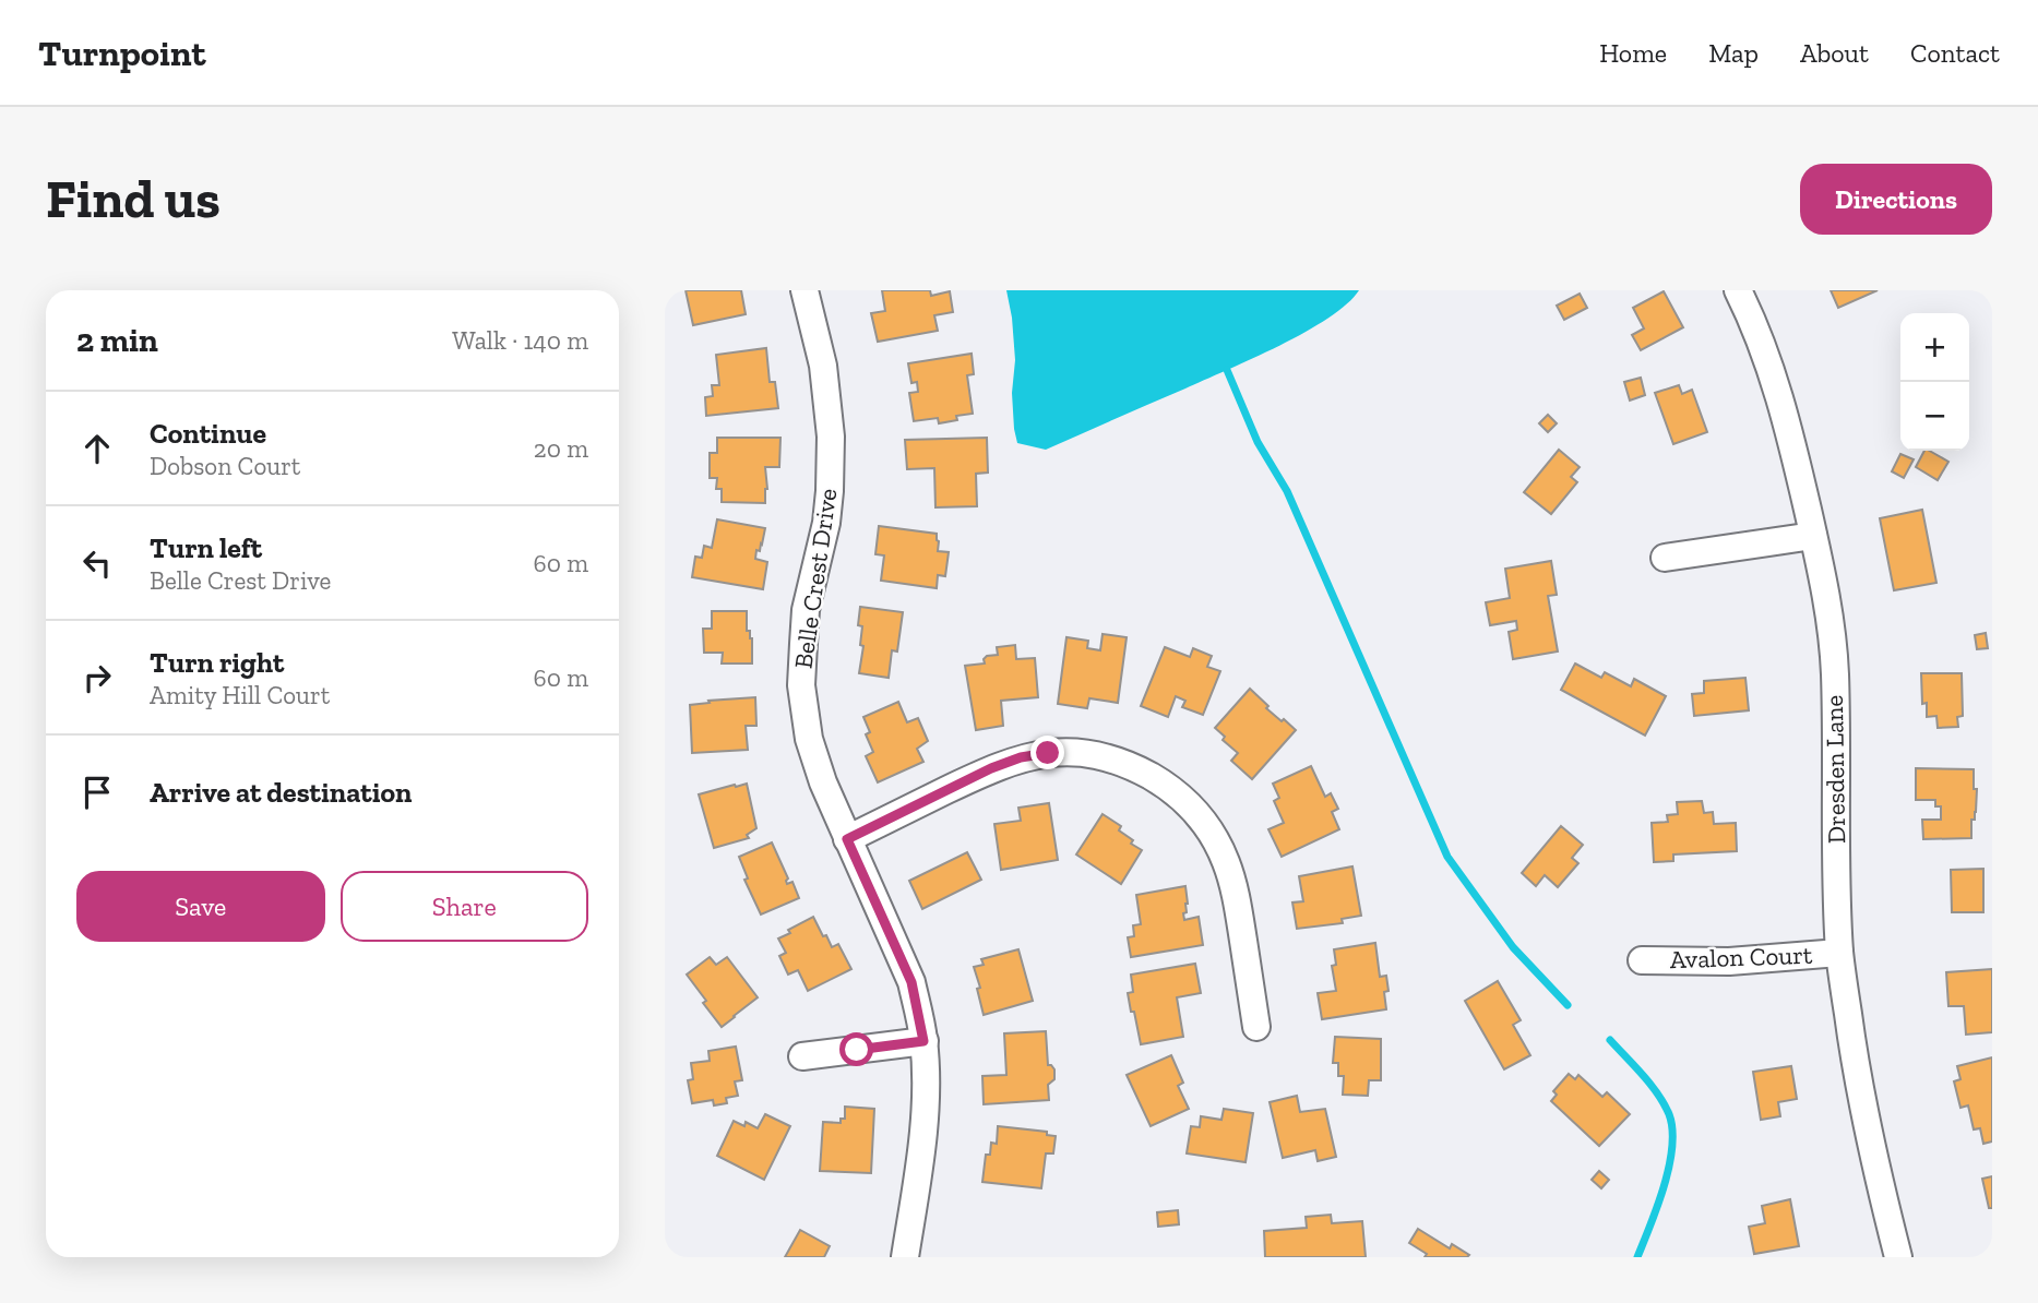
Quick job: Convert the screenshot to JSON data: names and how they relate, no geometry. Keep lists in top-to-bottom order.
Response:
{
  "streets": {
    "street": ["Belle Crest Drive", "Dresden Lane", "Avalon Court"]
  },
  "crossings": [
    ["Dresden Lane", "Avalon Court"]
  ],
  "page": {
    "header": "Turnpoint",
    "nav": [
      "Home",
      "Map",
      "About",
      "Contact"
    ],
    "buttons": [
      "Directions",
      ["Save", "Share"]
    ],
    "title": "Find us",
    "heading": ["2 min", "Walk · 140 m"],
    "map_buttons": ["+", "−"],
    "list": [
      ["Continue", "Dobson Court", "20 m"],
      ["Turn left", "Belle Crest Drive", "60 m"],
      ["Turn right", "Amity Hill Court", "60 m"],
      "Arrive at destination"
    ]
  }
}
